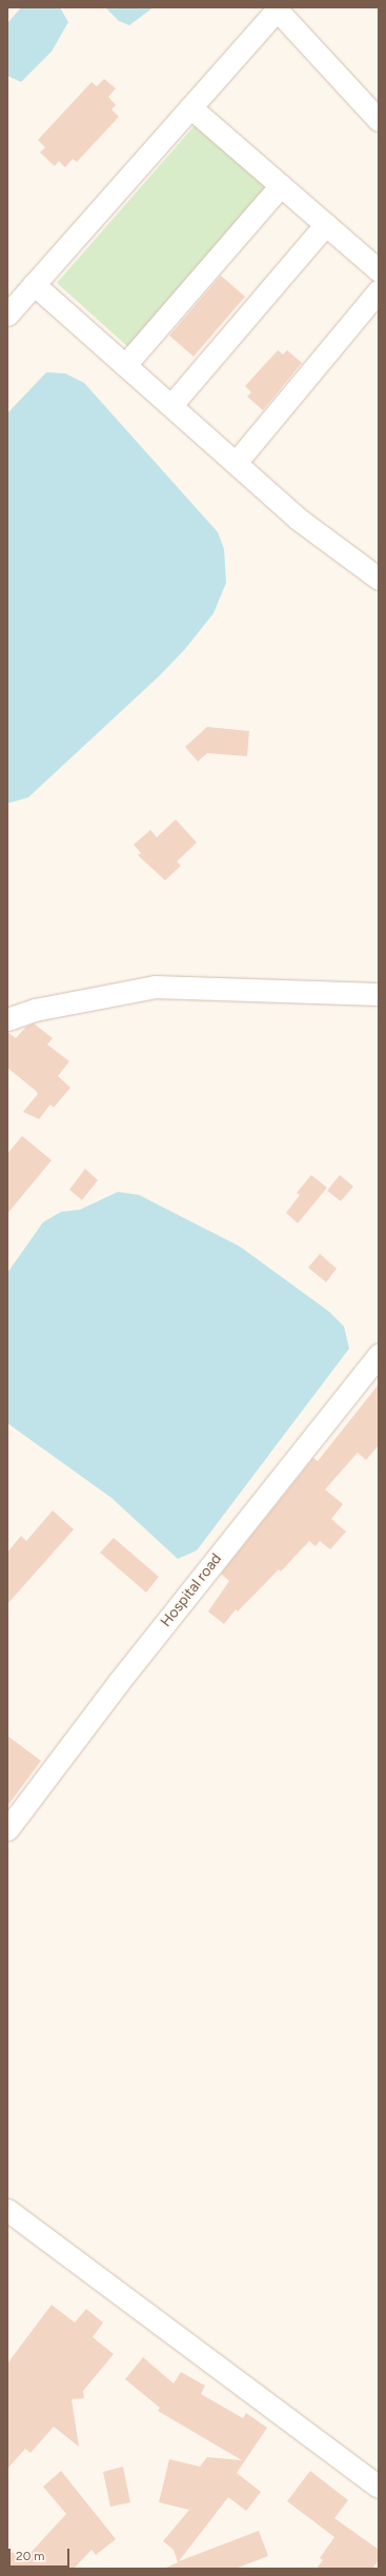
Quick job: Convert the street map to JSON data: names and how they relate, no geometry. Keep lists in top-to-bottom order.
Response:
{
  "streets": {
    "street": ["Hospital road"]
  },
  "scale_bar": "20 m"
}
